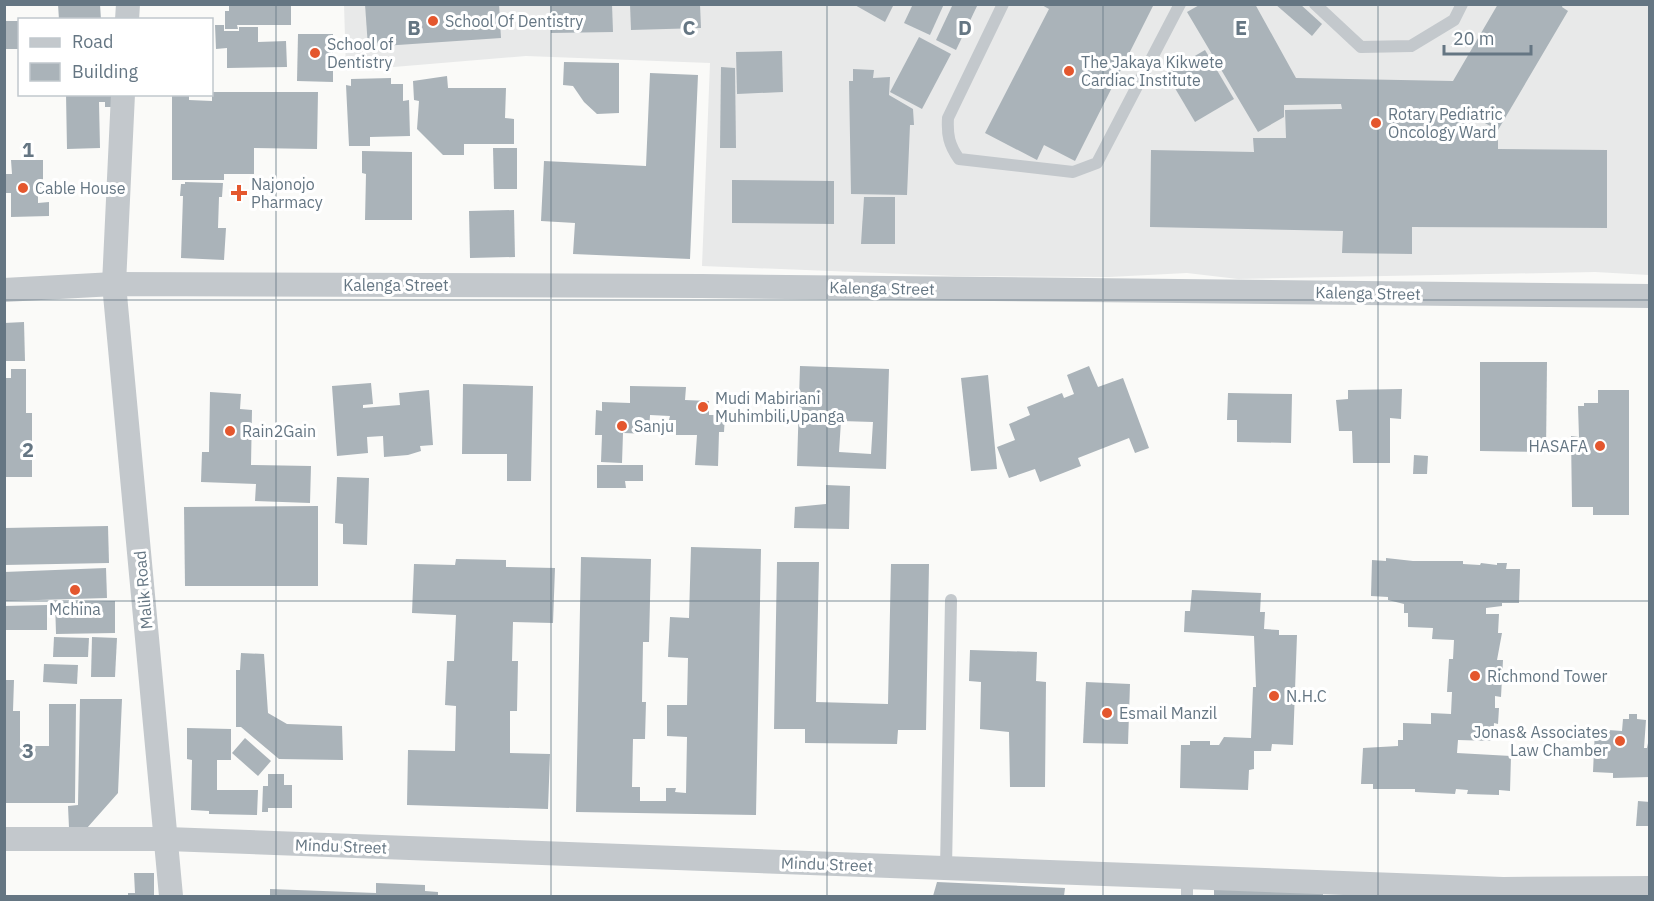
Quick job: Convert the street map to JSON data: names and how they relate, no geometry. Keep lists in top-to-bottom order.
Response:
{
  "streets": {
    "street": ["Kalenga Street", "Malik Road", "Mindu Street"]
  },
  "crossings": [
    ["Kalenga Street", "Malik Road"],
    ["Malik Road", "Mindu Street"]
  ],
  "places": {
    "other": [
      "School Of Dentistry",
      "School of Dentistry",
      "The Jakaya Kikwete Cardiac Institute",
      "Rotary Pediatric Oncology Ward",
      "Cable House",
      "Mudi Mabiriani Muhimbili,Upanga",
      "Sanju",
      "Rain2Gain",
      "HASAFA",
      "Mchina",
      "Richmond Tower",
      "N.H.C",
      "Esmail Manzil",
      "Jonas& Associates Law Chamber"
    ],
    "health": ["Najonojo Pharmacy"]
  },
  "legend": ["Road", "Building"],
  "scale_bar": "20 m",
  "grid": {
    "columns": [
      "B",
      "C",
      "D",
      "E"
    ],
    "rows": ["1", "2", "3"]
  }
}
